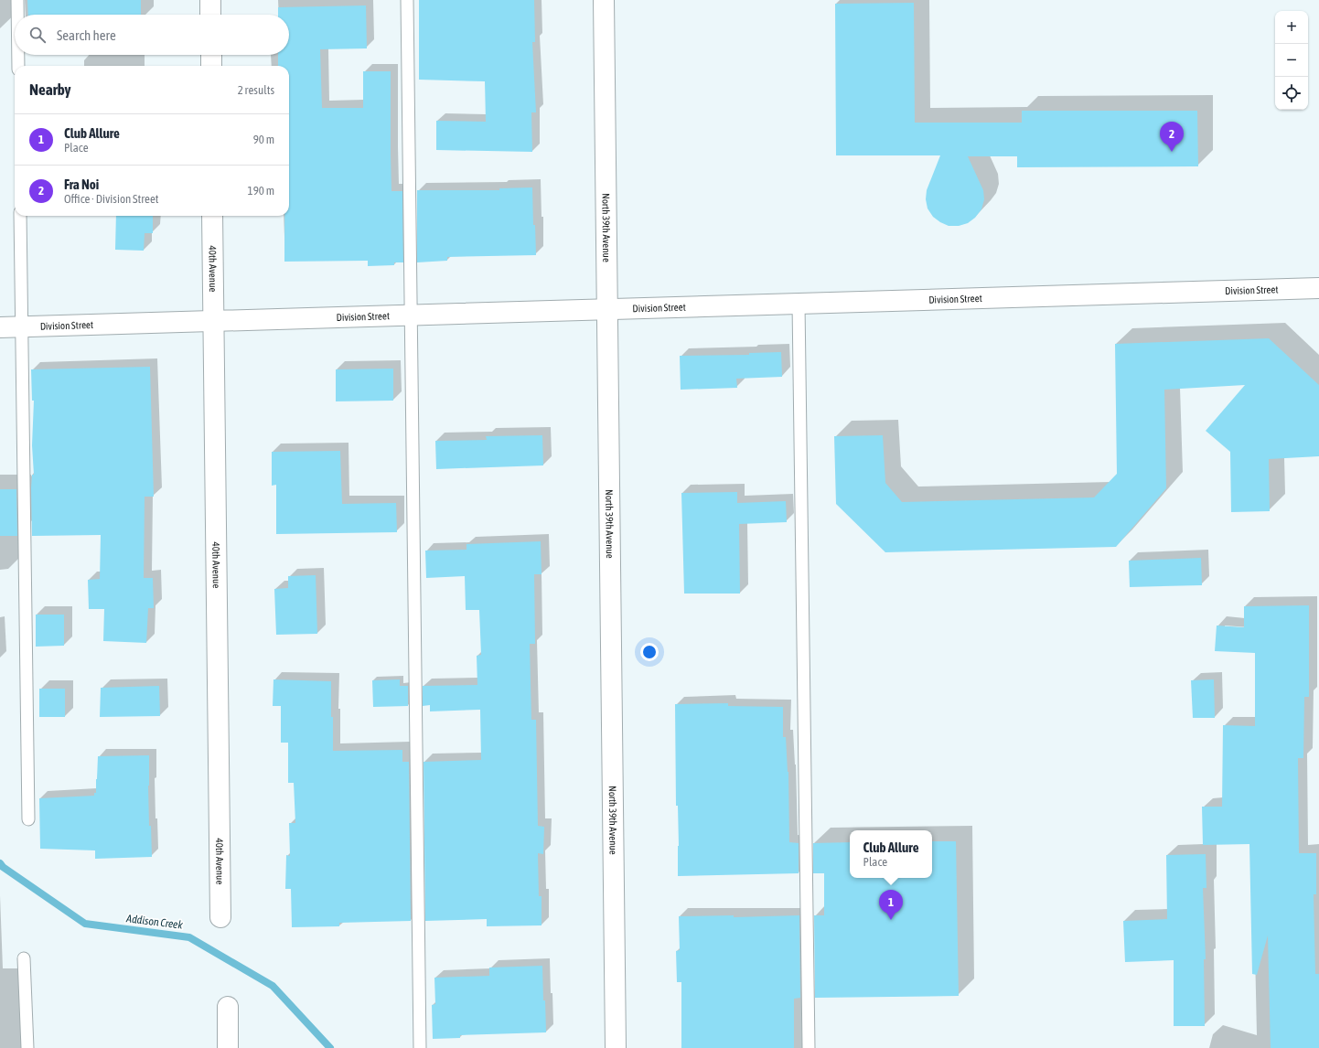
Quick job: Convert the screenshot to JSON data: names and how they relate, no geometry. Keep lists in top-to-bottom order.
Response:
{
  "streets": {
    "street": ["North 39th Avenue", "40th Avenue", "Division Street"]
  },
  "crossings": [
    ["North 39th Avenue", "Division Street"],
    ["40th Avenue", "Division Street"]
  ],
  "water": ["Addison Creek"],
  "page": {
    "map_buttons": ["+", "−"],
    "search": "Search here",
    "heading": ["Nearby", "2 results"],
    "list": [
      {
        "mark": "1",
        "name": "Club Allure",
        "note": "Place",
        "value": "90 m"
      },
      {
        "mark": "2",
        "name": "Fra Noi",
        "note": "Office · Division Street",
        "value": "190 m"
      }
    ],
    "pins": ["2", "1"],
    "popup": ["Club Allure", "Place"]
  }
}
